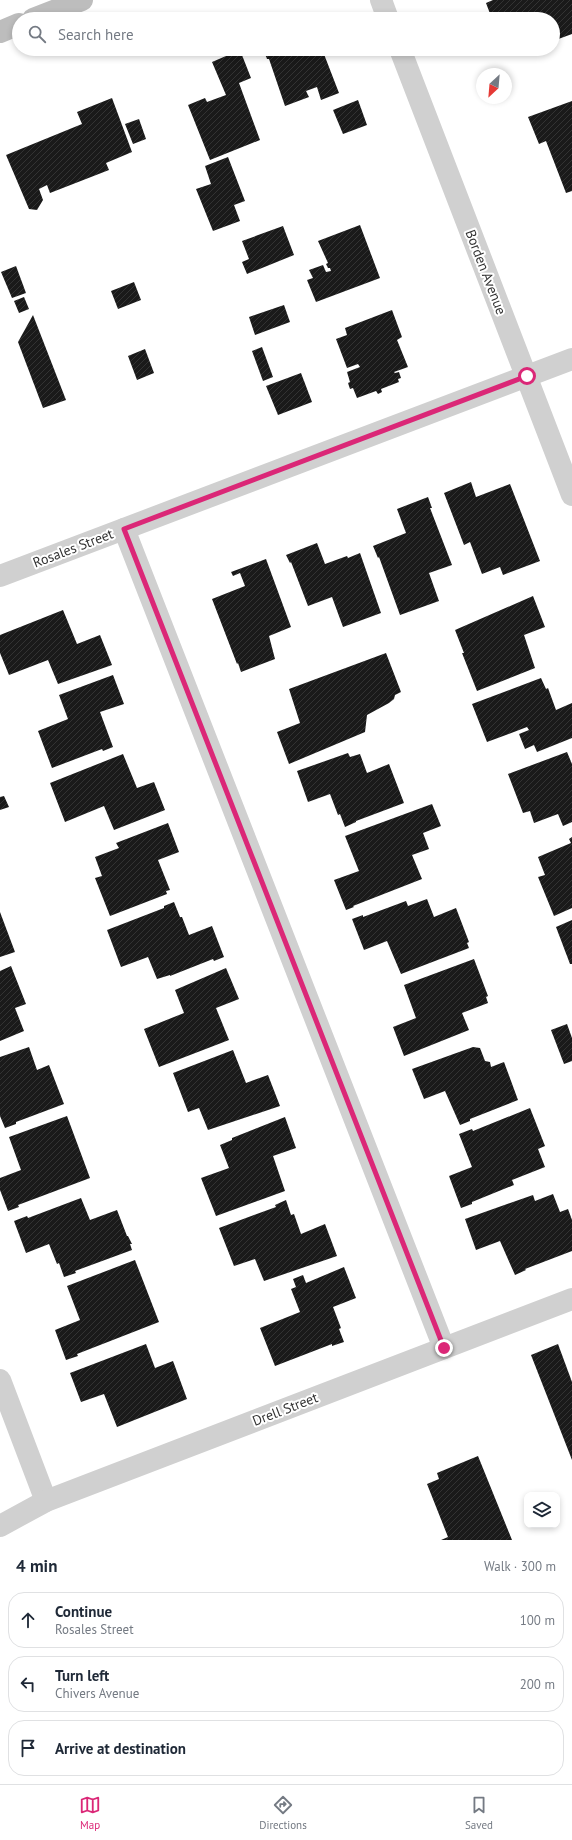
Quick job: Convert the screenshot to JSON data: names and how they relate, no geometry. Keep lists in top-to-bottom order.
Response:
{
  "streets": {
    "street": ["Borden Avenue", "Rosales Street", "Drell Street"]
  },
  "crossings": [
    ["Borden Avenue", "Rosales Street"]
  ],
  "north": "bottom left",
  "page": {
    "search": "Search here",
    "heading": ["4 min", "Walk · 300 m"],
    "list": [
      ["Continue", "Rosales Street", "100 m"],
      ["Turn left", "Chivers Avenue", "200 m"],
      "Arrive at destination"
    ],
    "nav": ["Map", "Directions", "Saved"]
  }
}
